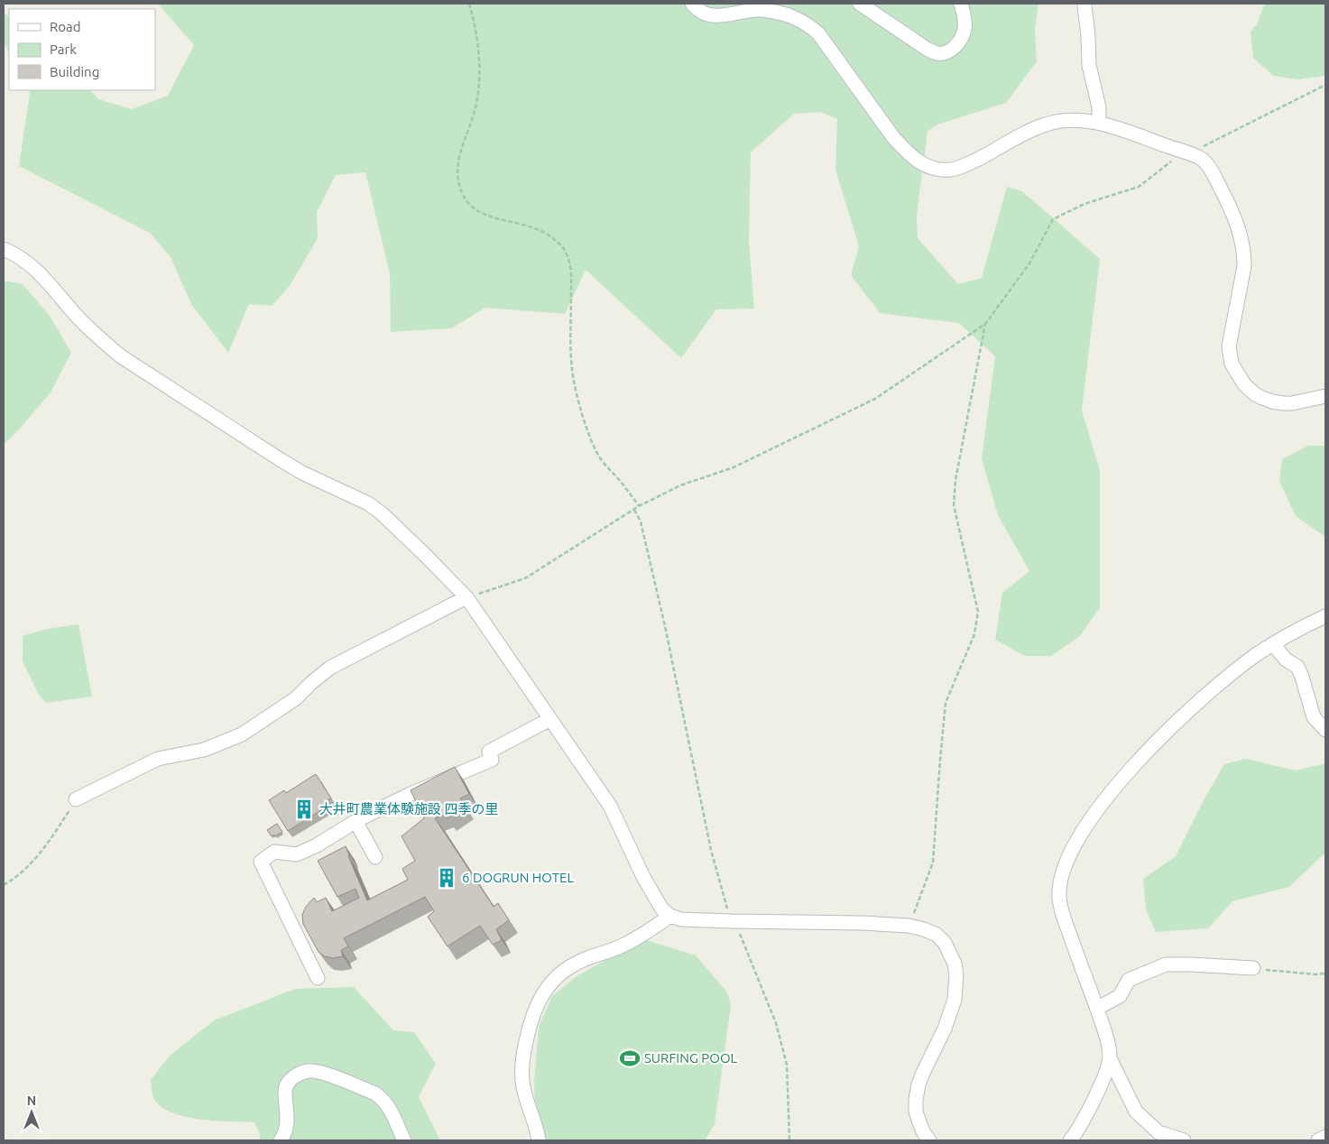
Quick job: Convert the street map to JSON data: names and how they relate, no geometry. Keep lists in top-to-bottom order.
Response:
{
  "places": {
    "building": ["大井町農業体験施設 四季の里", "6 DOGRUN HOTEL"],
    "sports": ["SURFING POOL"]
  },
  "legend": ["Road", "Park", "Building"],
  "north": "top"
}
